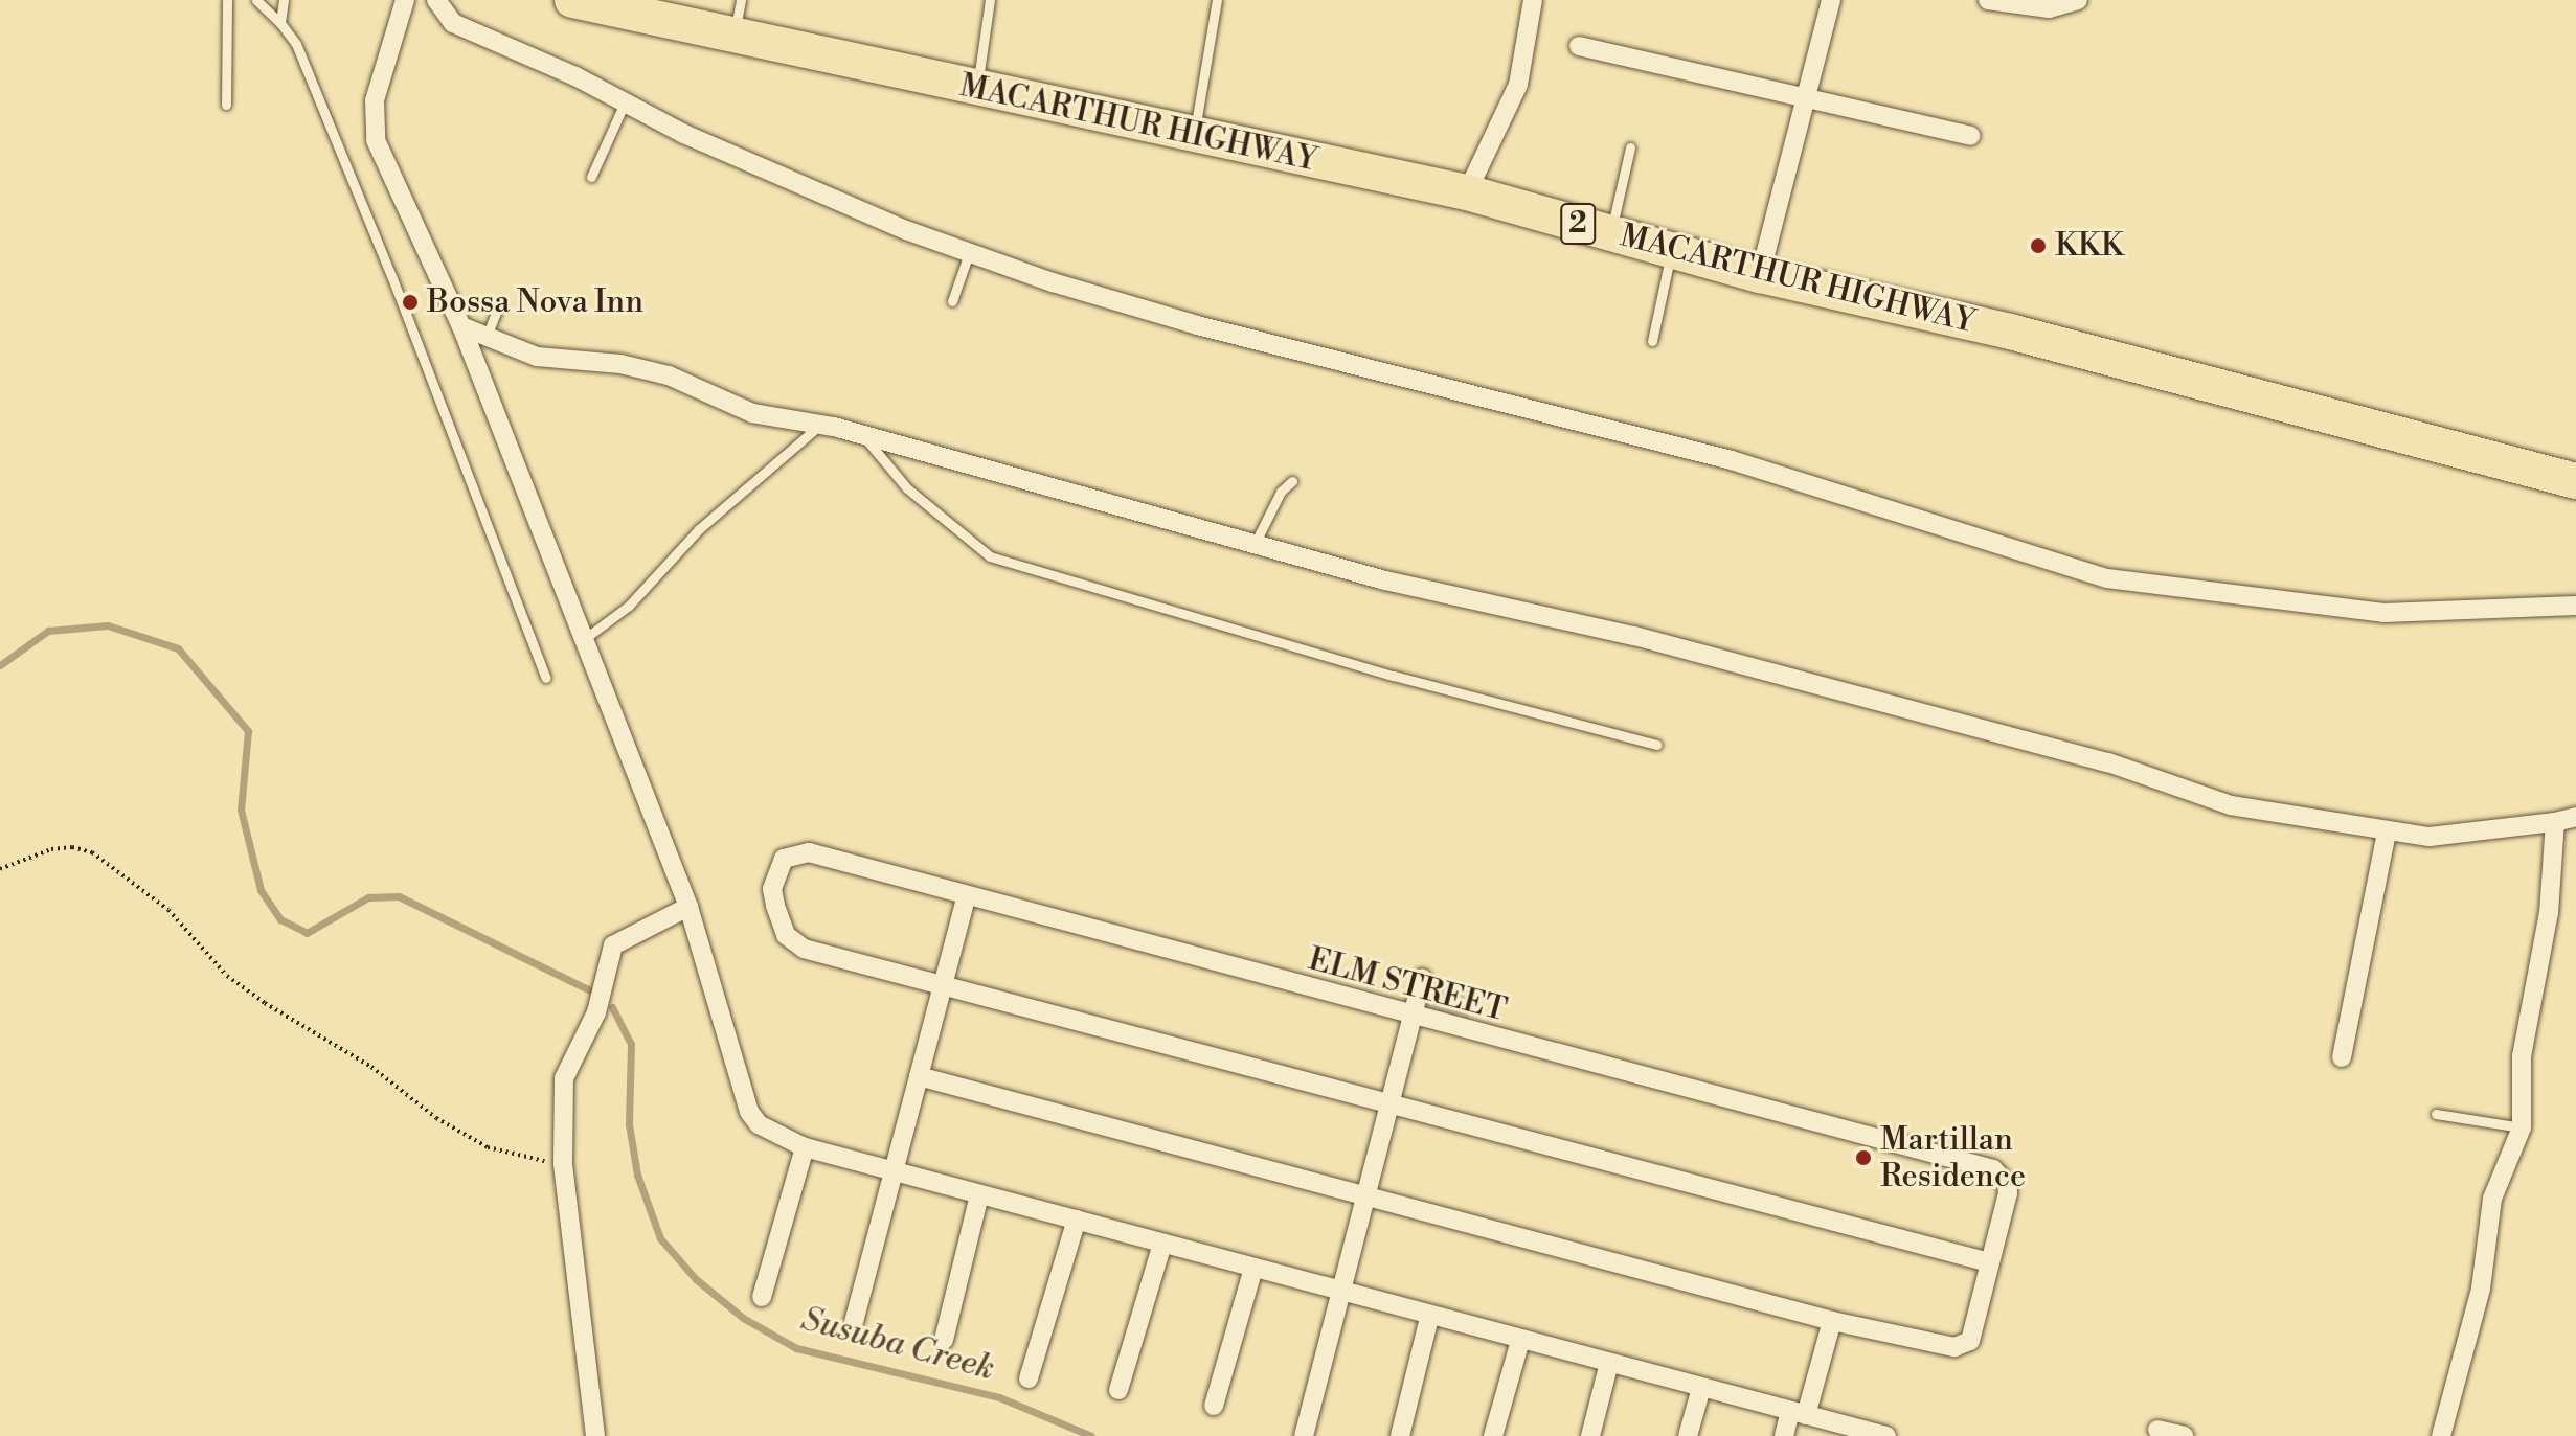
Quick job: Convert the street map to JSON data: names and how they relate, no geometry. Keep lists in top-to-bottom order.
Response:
{
  "streets": {
    "highway": ["MACARTHUR HIGHWAY", "2"],
    "street": ["ELM STREET"]
  },
  "water": ["Susuba Creek"],
  "places": ["KKK", "Bossa Nova Inn", "Martillan Residence"]
}
